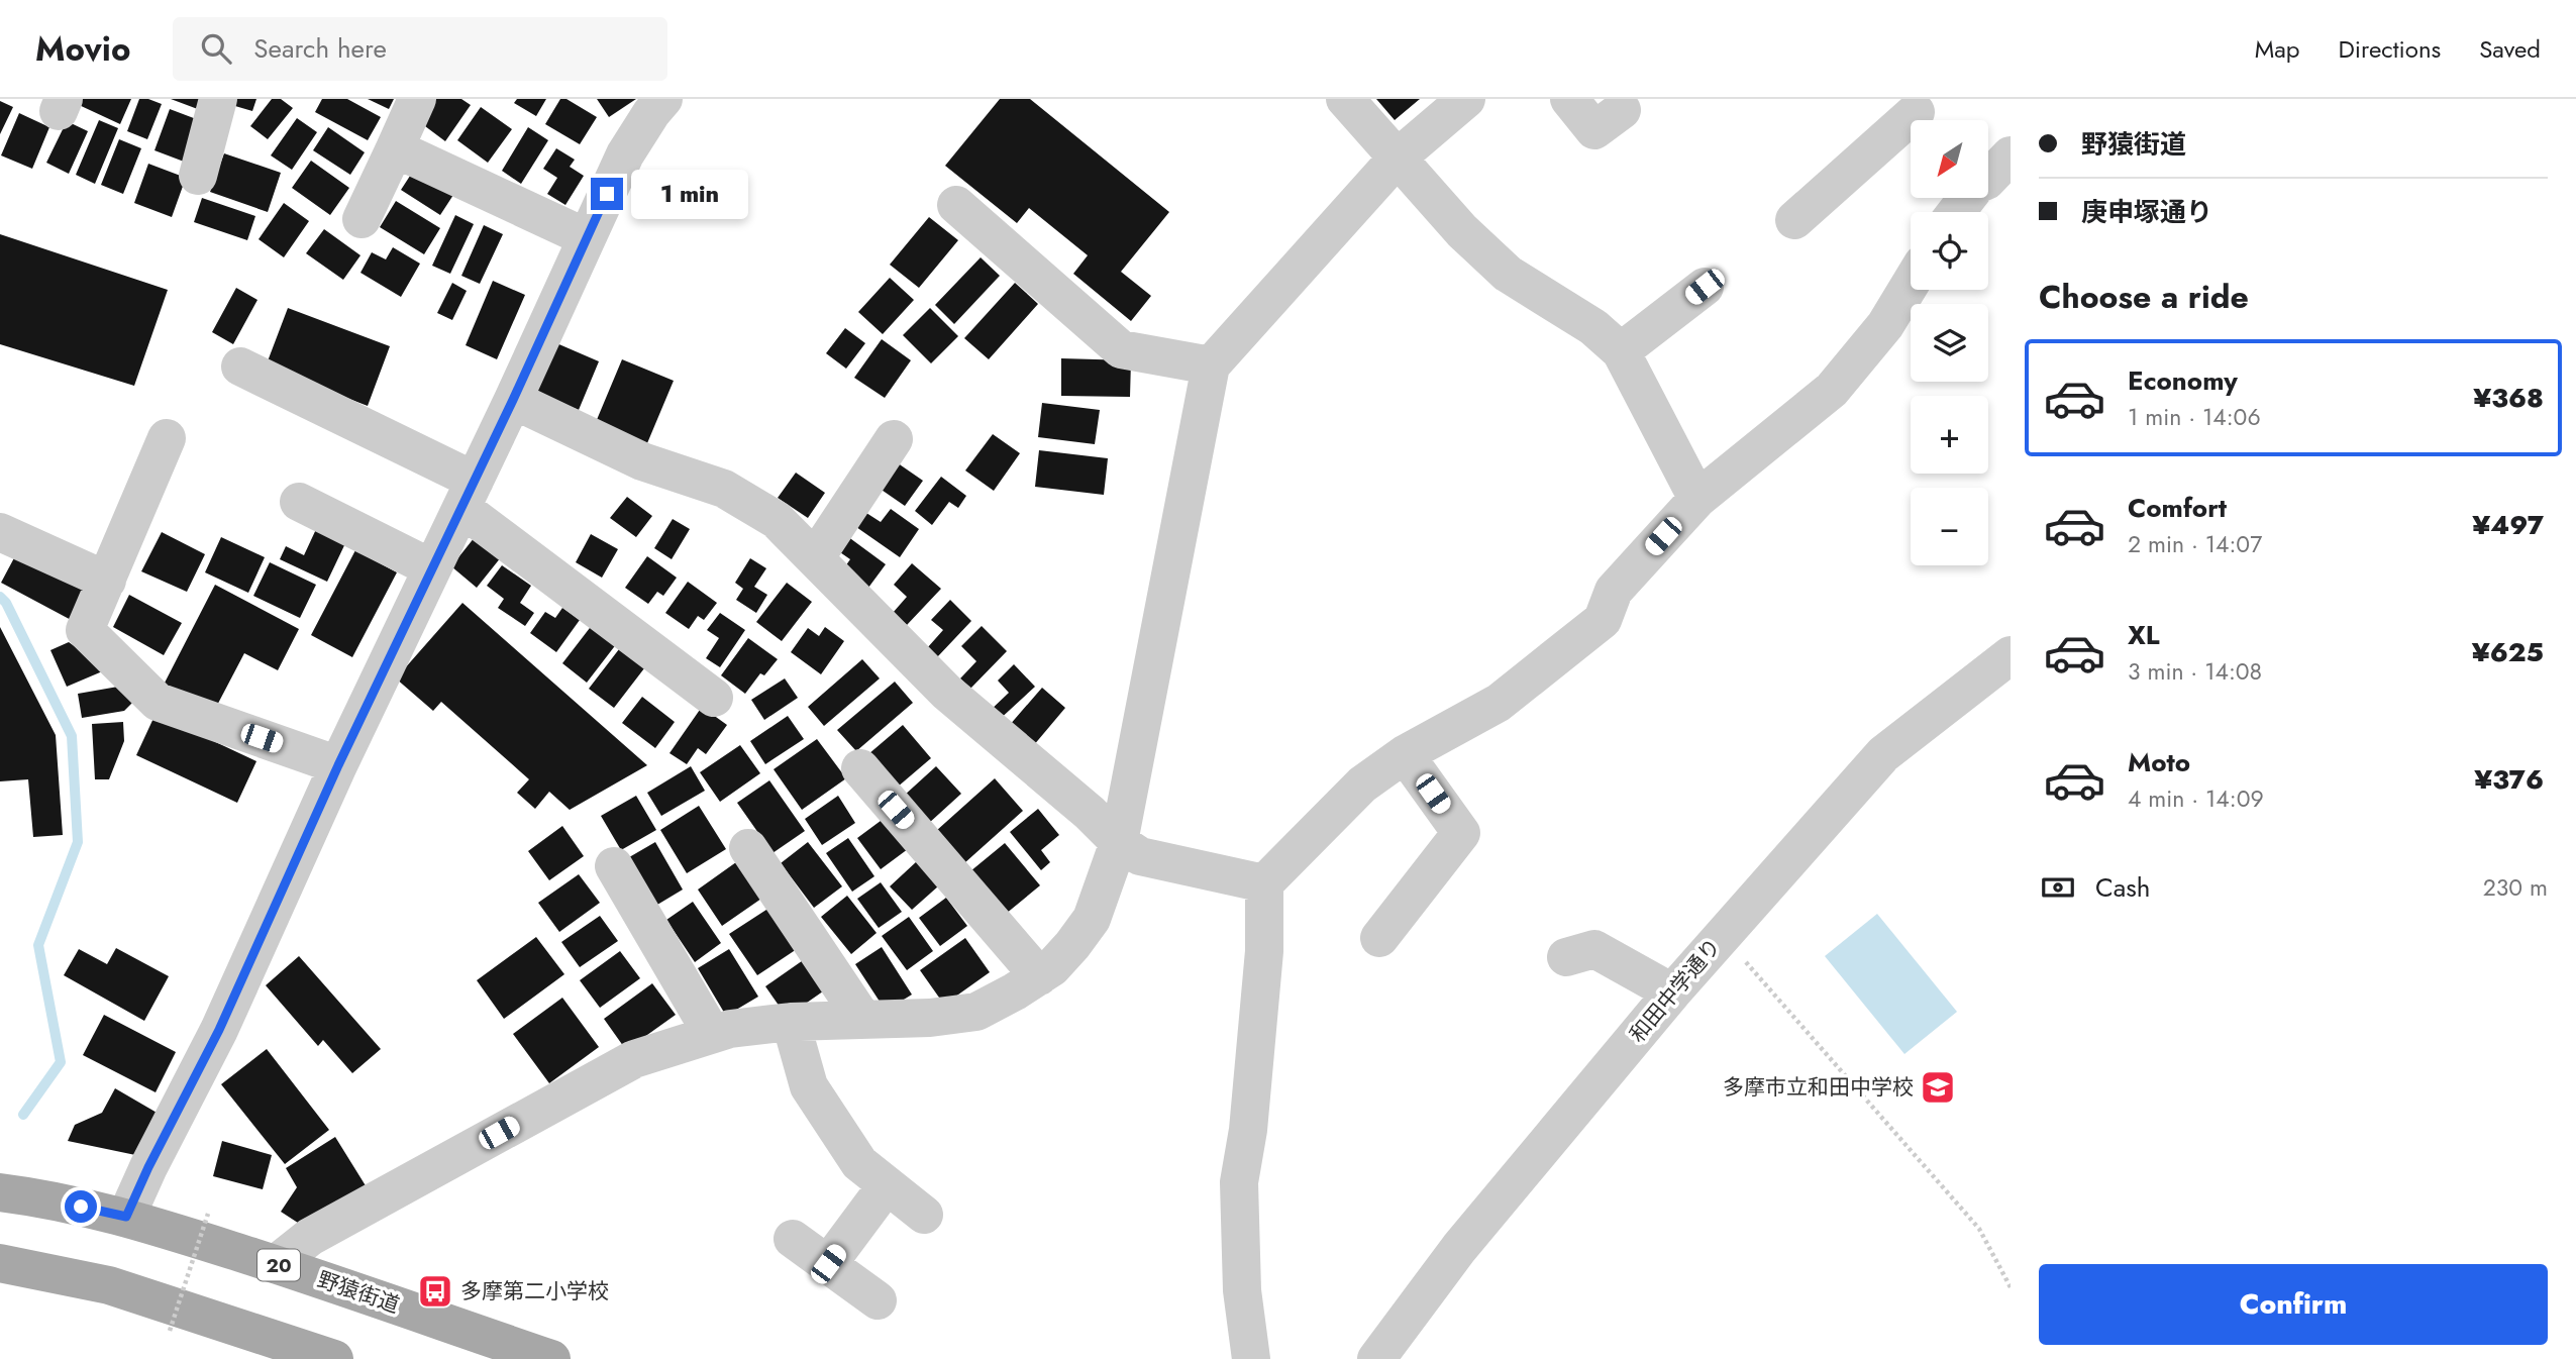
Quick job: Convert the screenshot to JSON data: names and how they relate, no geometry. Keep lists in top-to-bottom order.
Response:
{
  "streets": {
    "main road": ["20", "野猿街道"],
    "street": ["和田中学通り"]
  },
  "places": {
    "school or university": ["多摩市立和田中学校"],
    "bus stop": ["多摩第二小学校"]
  },
  "north": "bottom left",
  "page": {
    "header": "Movio",
    "search": "Search here",
    "nav": ["Map", "Directions", "Saved"],
    "banner": ["野猿街道", "庚申塚通り"],
    "map_buttons": ["+", "−"],
    "bubble": "1 min",
    "heading": "Choose a ride",
    "list": [
      {
        "name": "Economy",
        "note": "1 min · 14:06",
        "value": "¥368"
      },
      {
        "name": "Comfort",
        "note": "2 min · 14:07",
        "value": "¥497"
      },
      {
        "name": "XL",
        "note": "3 min · 14:08",
        "value": "¥625"
      },
      {
        "name": "Moto",
        "note": "4 min · 14:09",
        "value": "¥376"
      }
    ],
    "pay": ["Cash", "230 m"],
    "buttons": "Confirm"
  }
}
